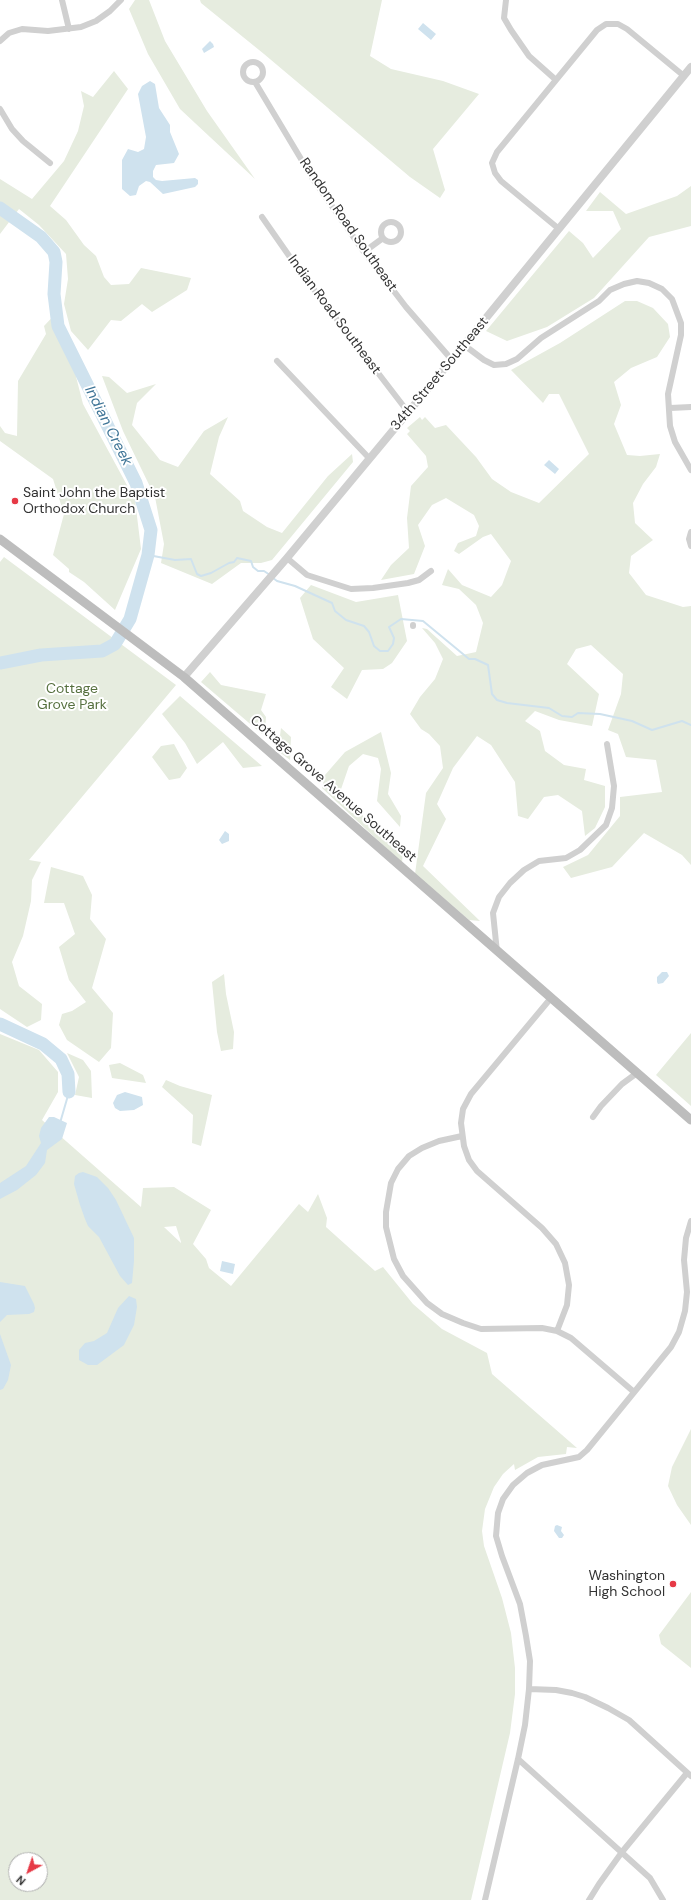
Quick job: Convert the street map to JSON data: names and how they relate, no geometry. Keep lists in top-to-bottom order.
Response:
{
  "streets": {
    "main road": ["Cottage Grove Avenue Southeast"],
    "street": ["Random Road Southeast", "Indian Road Southeast", "34th Street Southeast"]
  },
  "crossings": [
    ["Random Road Southeast", "34th Street Southeast"],
    ["Indian Road Southeast", "34th Street Southeast"],
    ["34th Street Southeast", "Cottage Grove Avenue Southeast"]
  ],
  "water": ["Indian Creek"],
  "parks": ["Cottage Grove Park"],
  "places": ["Saint John the Baptist Orthodox Church", "Washington High School"],
  "north": "bottom left"
}
